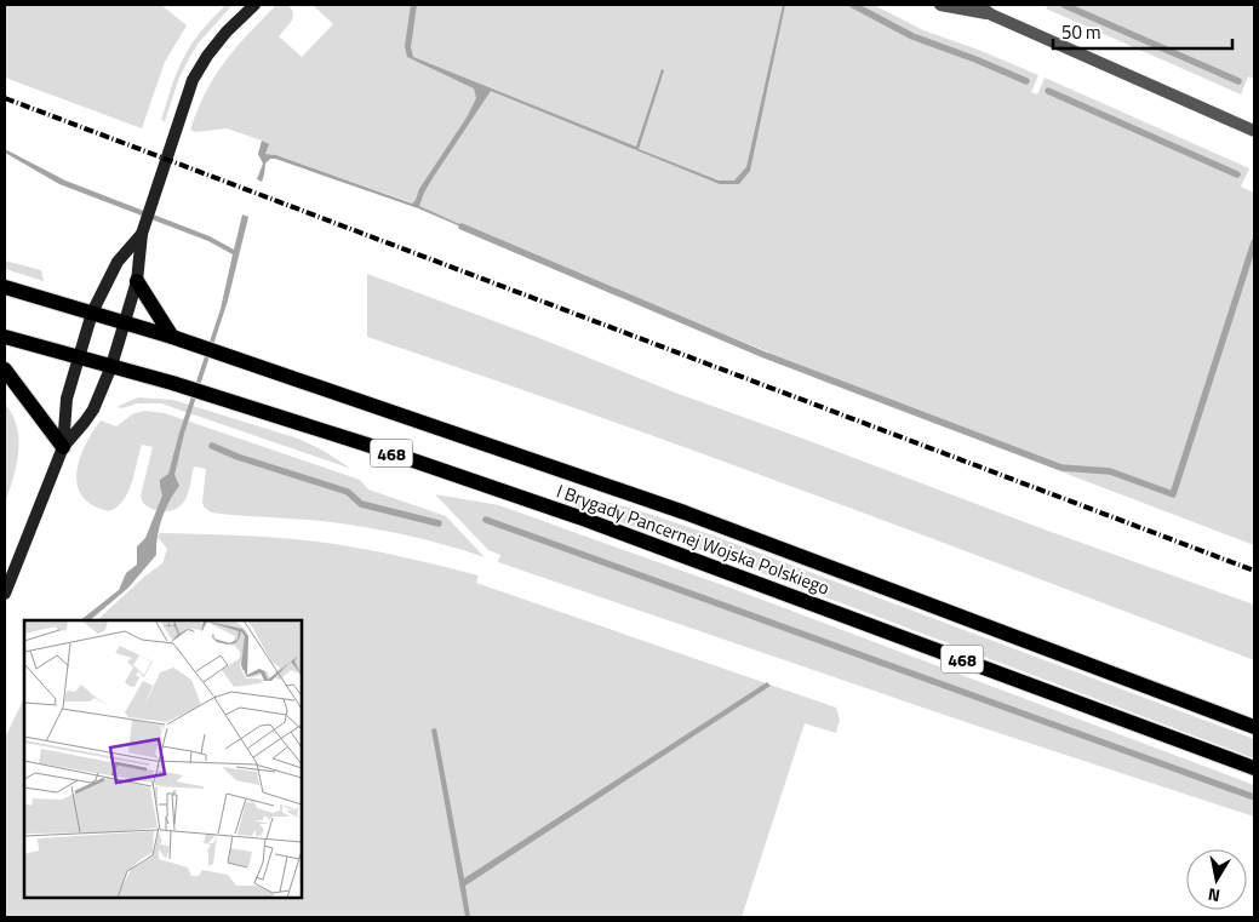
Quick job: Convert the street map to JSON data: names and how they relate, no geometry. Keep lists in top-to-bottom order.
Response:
{
  "streets": {
    "main road": ["468", "I Brygady Pancernej Wojska Polskiego"]
  },
  "scale_bar": "50 m",
  "north": "bottom"
}
